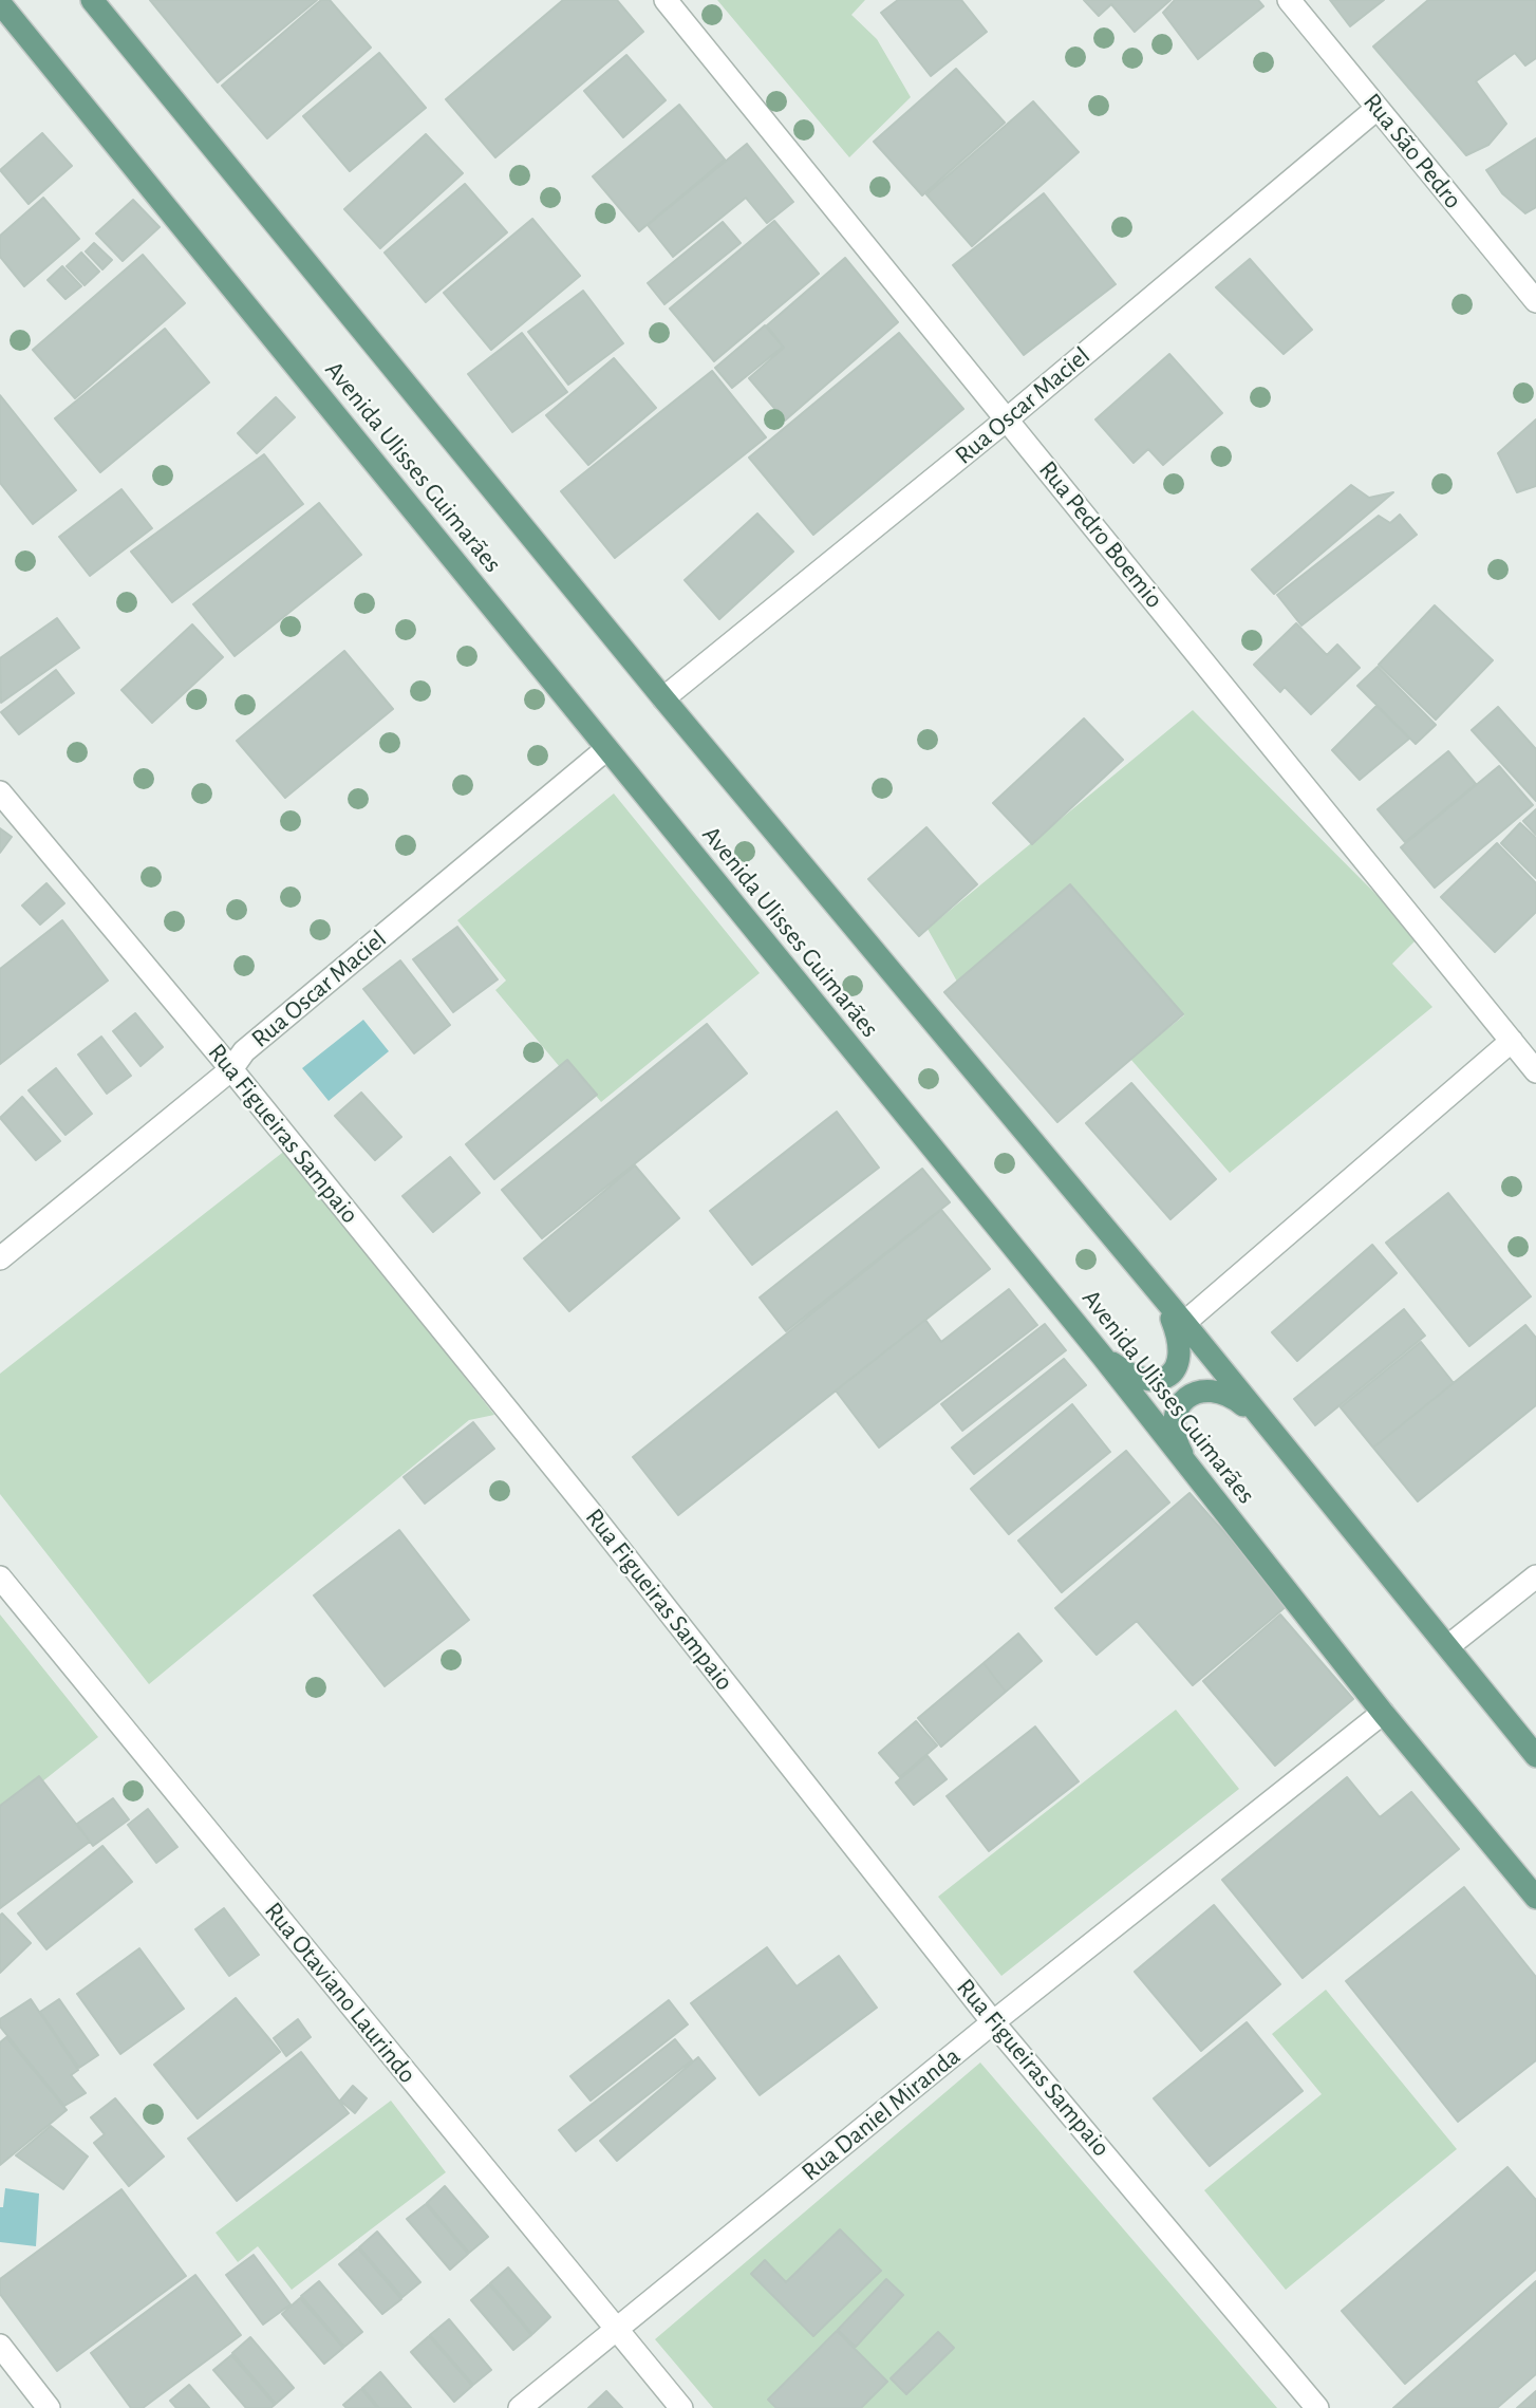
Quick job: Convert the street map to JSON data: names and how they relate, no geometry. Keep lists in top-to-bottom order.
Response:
{
  "streets": {
    "main road": ["Avenida Ulisses Guimarães"],
    "street": [
      "Rua São Pedro",
      "Rua Oscar Maciel",
      "Rua Pedro Boemio",
      "Rua Figueiras Sampaio",
      "Rua Otaviano Laurindo",
      "Rua Daniel Miranda"
    ]
  },
  "crossings": [
    ["Rua São Pedro", "Rua Oscar Maciel"],
    ["Rua Oscar Maciel", "Avenida Ulisses Guimarães"],
    ["Rua Oscar Maciel", "Rua Pedro Boemio"],
    ["Rua Oscar Maciel", "Rua Figueiras Sampaio"],
    ["Avenida Ulisses Guimarães", "Rua Daniel Miranda"],
    ["Rua Figueiras Sampaio", "Rua Daniel Miranda"],
    ["Rua Otaviano Laurindo", "Rua Daniel Miranda"]
  ]
}
